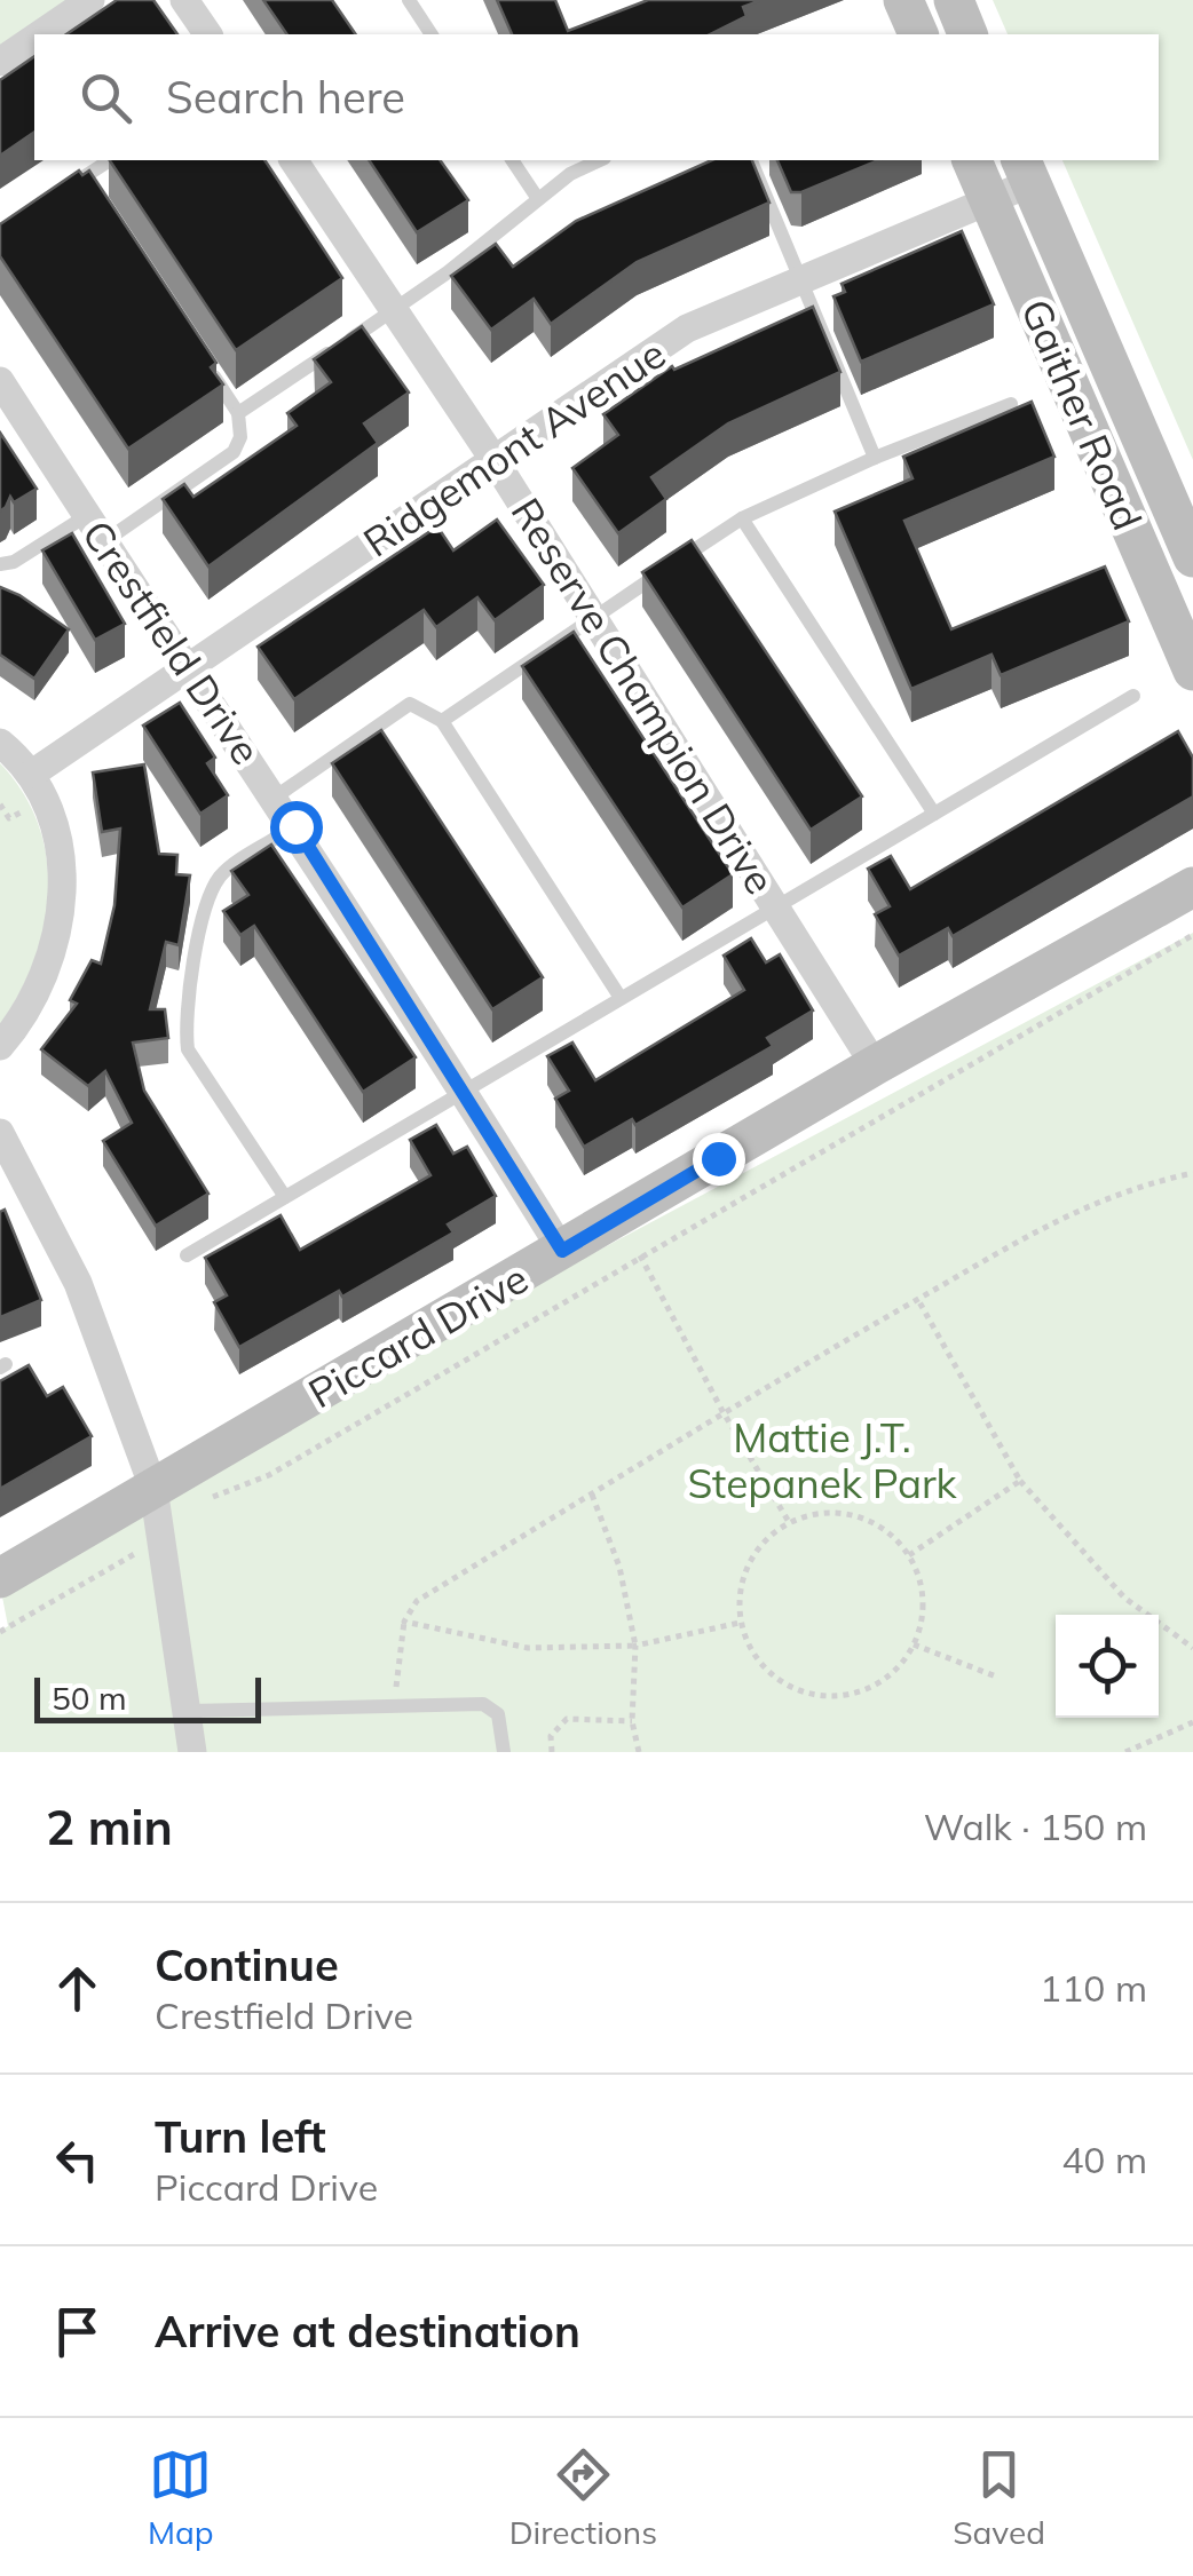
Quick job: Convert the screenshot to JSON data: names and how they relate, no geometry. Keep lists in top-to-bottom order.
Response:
{
  "streets": {
    "street": [
      "Gaither Road",
      "Ridgemont Avenue",
      "Crestfield Drive",
      "Reserve Champion Drive",
      "Piccard Drive"
    ]
  },
  "crossings": [
    ["Gaither Road", "Ridgemont Avenue"],
    ["Ridgemont Avenue", "Crestfield Drive"],
    ["Ridgemont Avenue", "Reserve Champion Drive"],
    ["Crestfield Drive", "Piccard Drive"],
    ["Reserve Champion Drive", "Piccard Drive"]
  ],
  "parks": ["Mattie J.T. Stepanek Park"],
  "scale_bar": "50 m",
  "page": {
    "search": "Search here",
    "scale": "50 m",
    "heading": ["2 min", "Walk · 150 m"],
    "list": [
      ["Continue", "Crestfield Drive", "110 m"],
      ["Turn left", "Piccard Drive", "40 m"],
      "Arrive at destination"
    ],
    "nav": ["Map", "Directions", "Saved"]
  }
}
